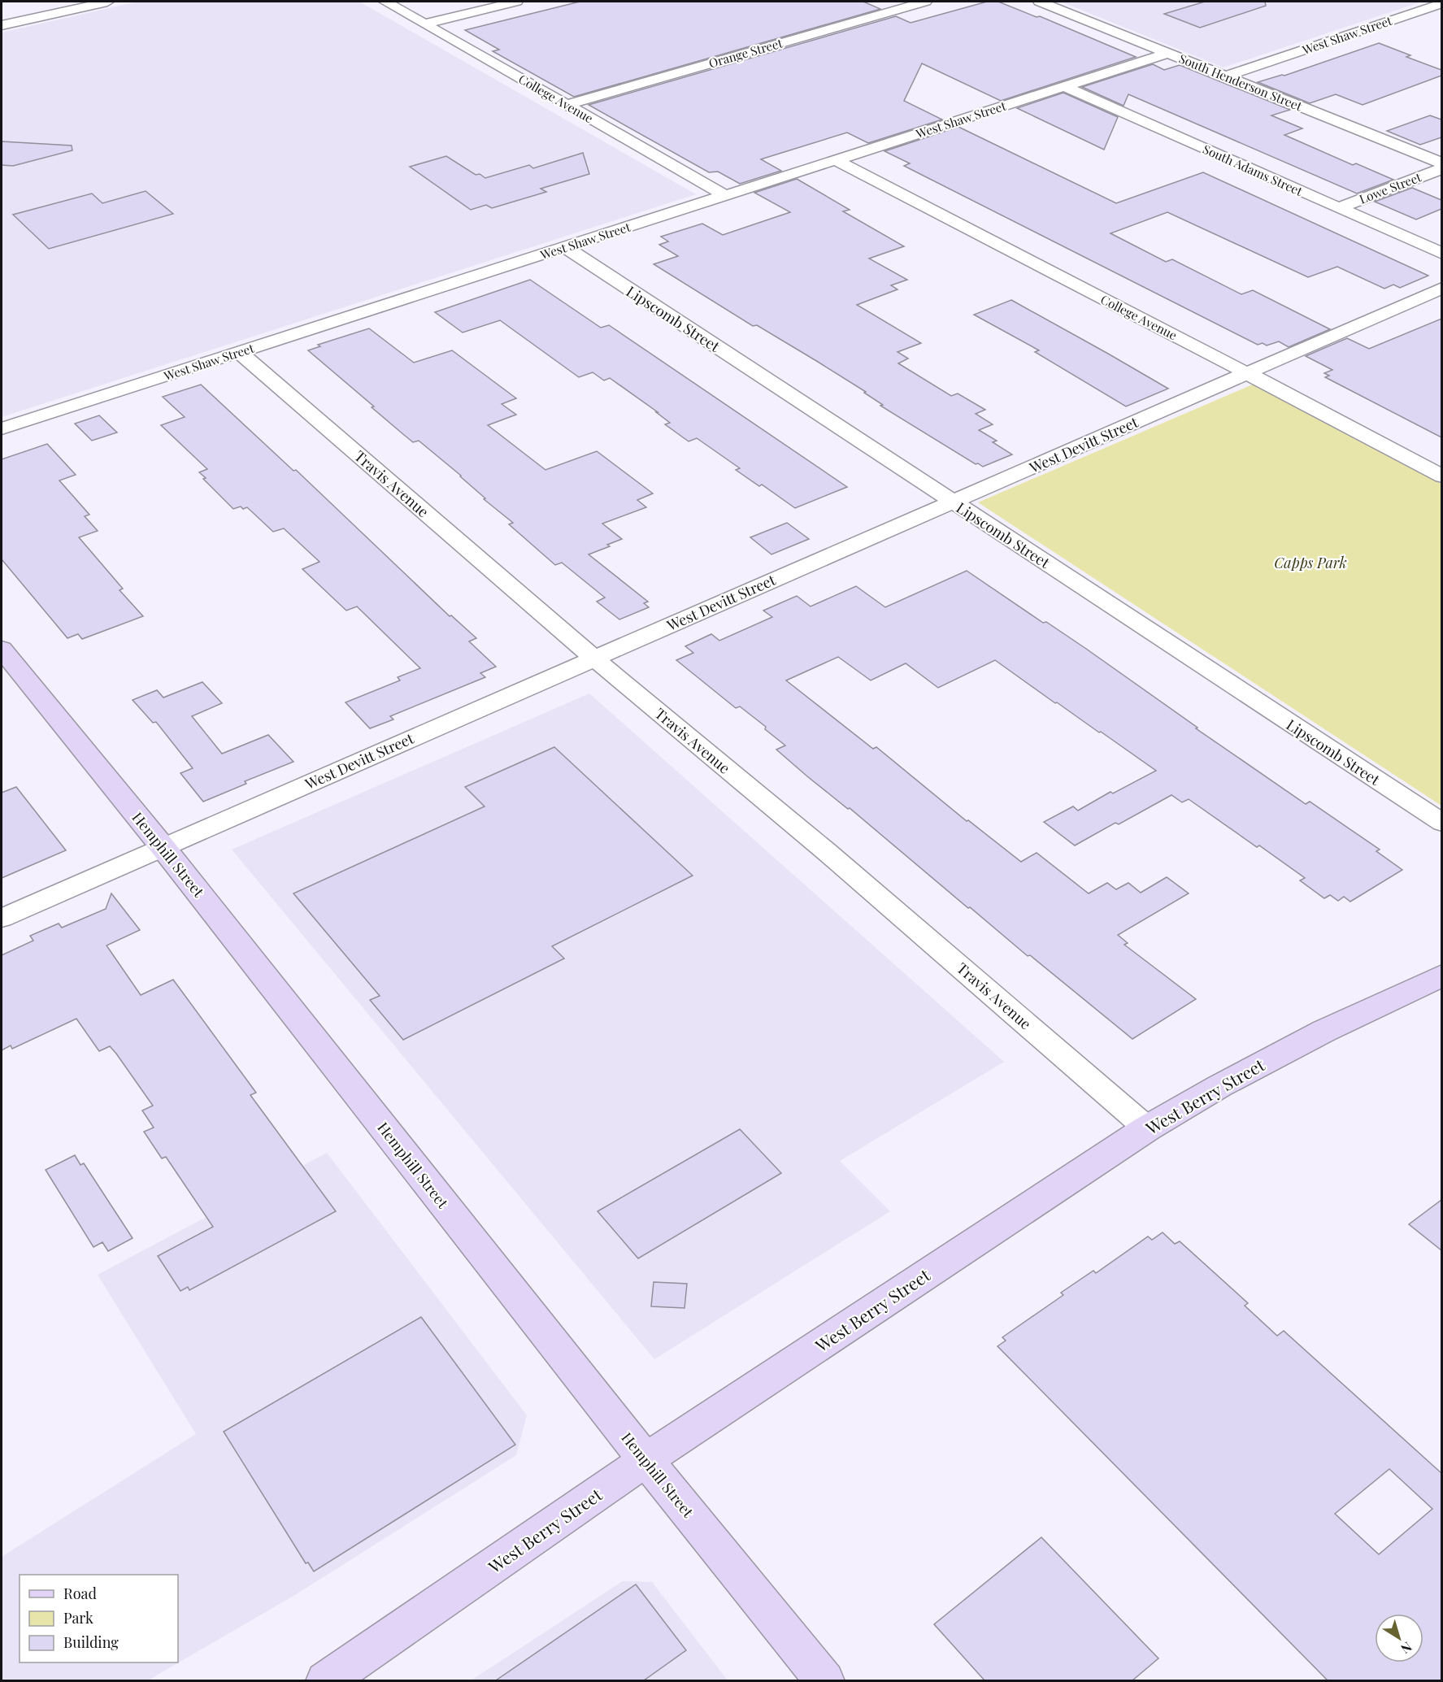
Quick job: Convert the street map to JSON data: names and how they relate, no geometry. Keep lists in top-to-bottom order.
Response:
{
  "streets": {
    "main road": ["Hemphill Street", "West Berry Street"],
    "street": [
      "West Shaw Street",
      "Orange Street",
      "South Henderson Street",
      "College Avenue",
      "South Adams Street",
      "Lowe Street",
      "Lipscomb Street",
      "West Devitt Street",
      "Travis Avenue"
    ]
  },
  "crossings": [
    ["West Shaw Street", "South Henderson Street"],
    ["West Shaw Street", "College Avenue"],
    ["West Shaw Street", "South Adams Street"],
    ["West Shaw Street", "Lipscomb Street"],
    ["West Shaw Street", "Travis Avenue"],
    ["Orange Street", "College Avenue"],
    ["College Avenue", "West Devitt Street"],
    ["South Adams Street", "Lowe Street"],
    ["Lipscomb Street", "West Devitt Street"],
    ["West Devitt Street", "Travis Avenue"],
    ["West Devitt Street", "Hemphill Street"],
    ["Travis Avenue", "West Berry Street"],
    ["Hemphill Street", "West Berry Street"]
  ],
  "parks": ["Capps Park"],
  "legend": ["Road", "Park", "Building"],
  "north": "bottom right"
}
